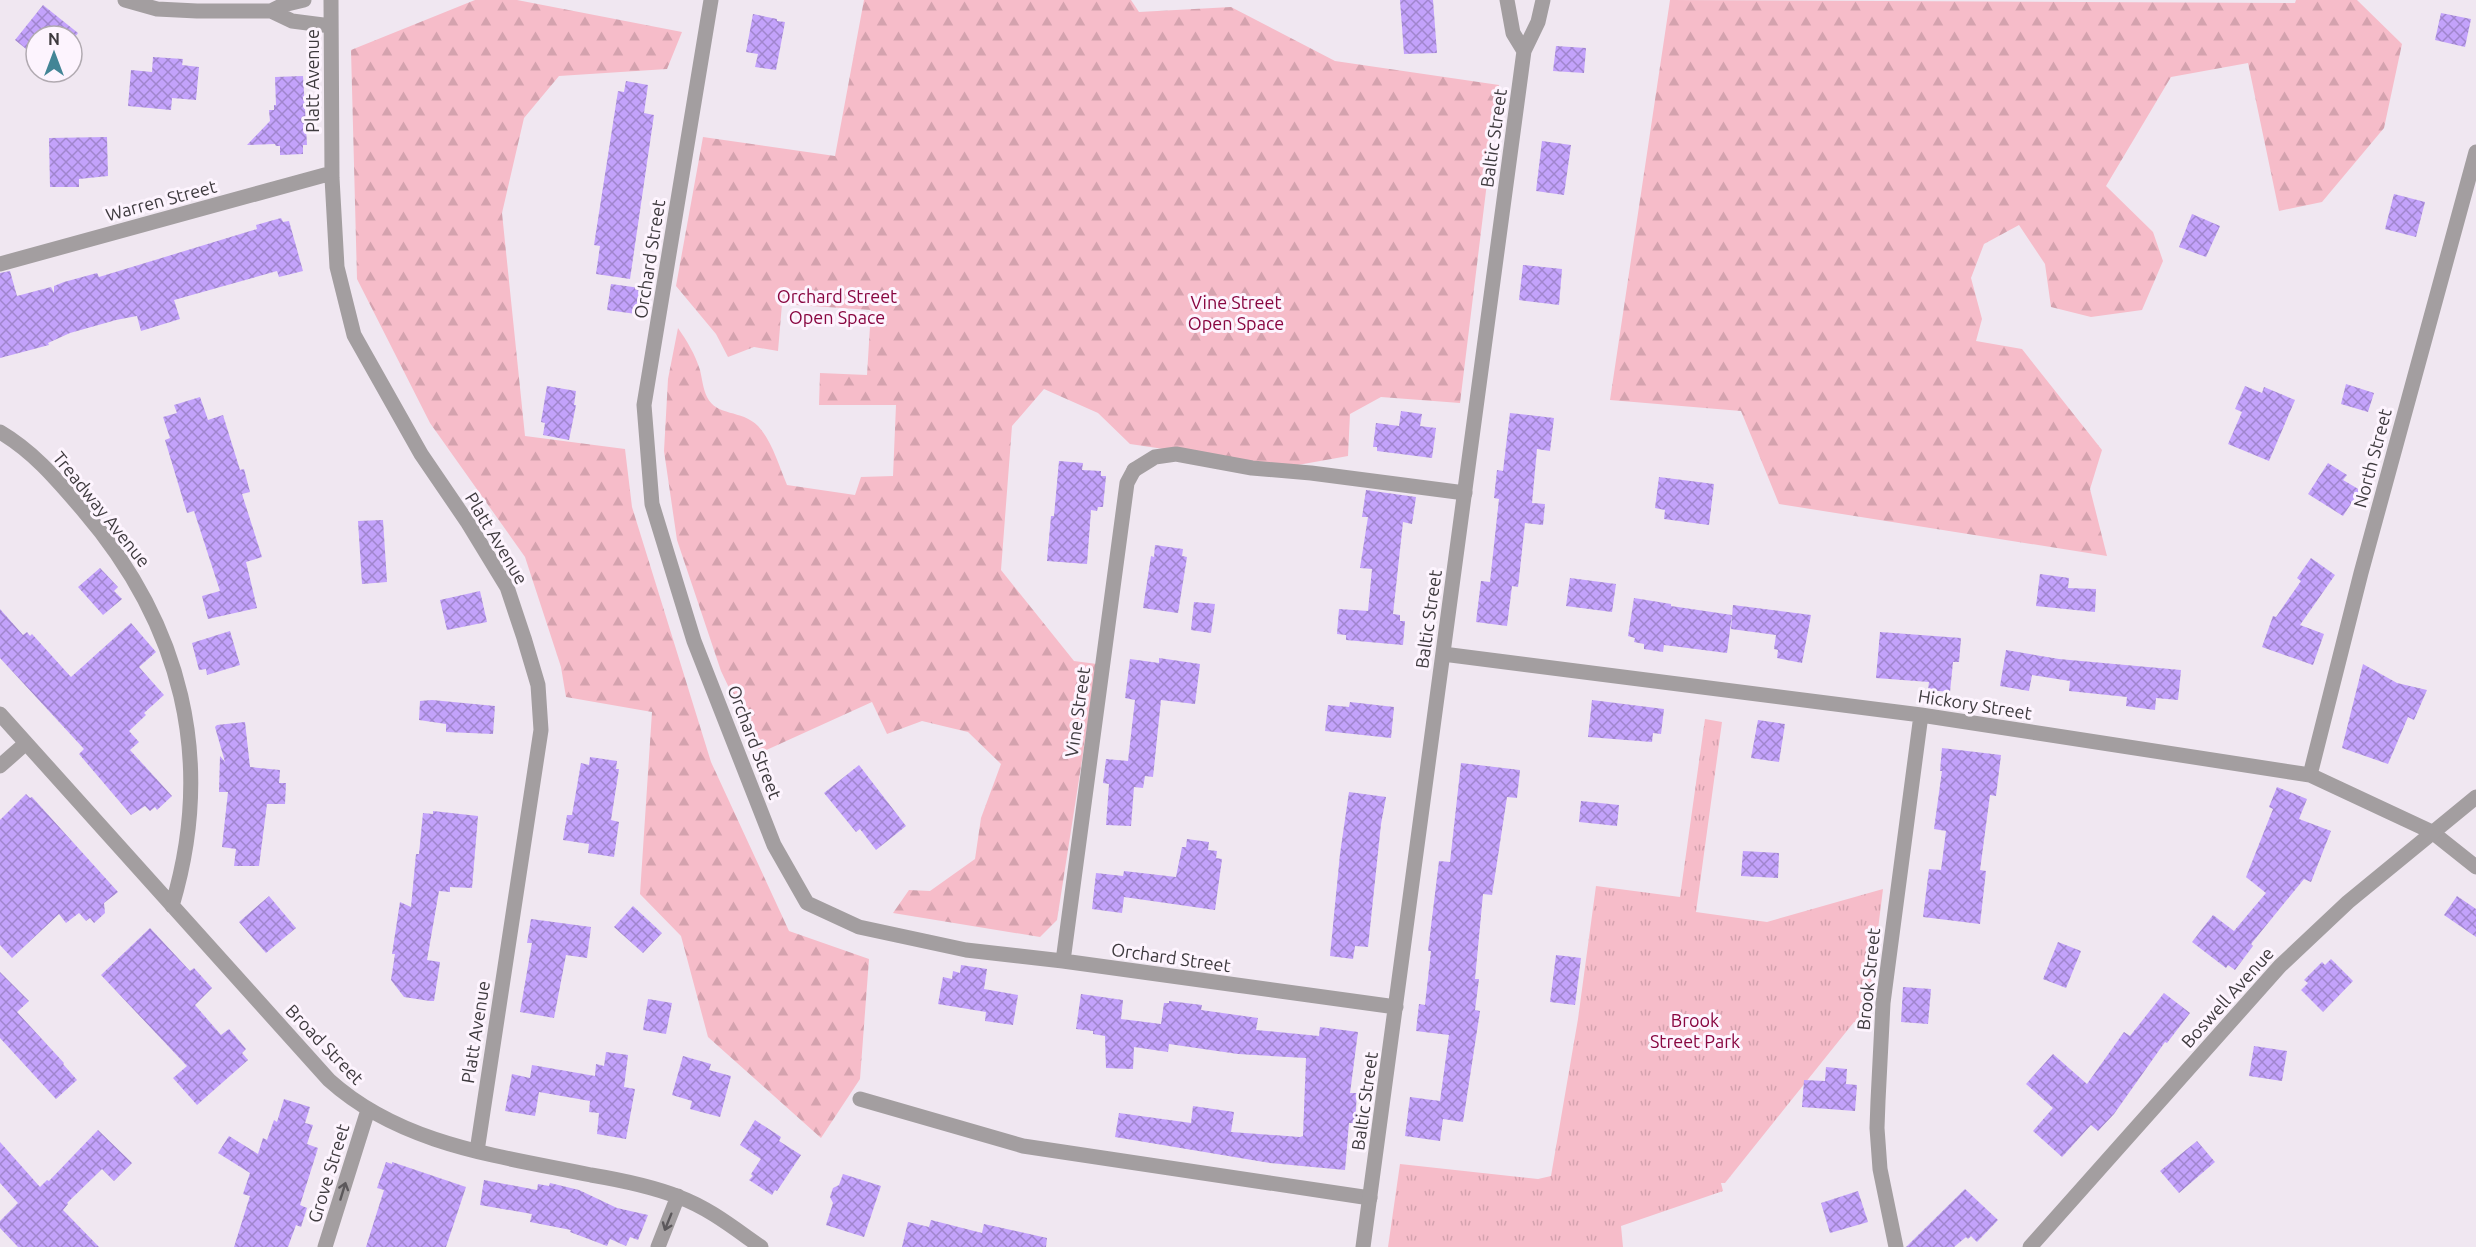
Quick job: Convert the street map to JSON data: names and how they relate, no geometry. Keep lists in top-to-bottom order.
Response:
{
  "streets": {
    "street": [
      "Platt Avenue",
      "Baltic Street",
      "Warren Street",
      "Orchard Street",
      "North Street",
      "Treadway Avenue",
      "Hickory Street",
      "Vine Street",
      "Brook Street",
      "Boswell Avenue",
      "Broad Street",
      "Grove Street"
    ]
  },
  "crossings": [
    ["Platt Avenue", "Warren Street"],
    ["Platt Avenue", "Broad Street"],
    ["Baltic Street", "Orchard Street"],
    ["Baltic Street", "Hickory Street"],
    ["Baltic Street", "Vine Street"],
    ["Orchard Street", "Vine Street"],
    ["North Street", "Hickory Street"],
    ["Treadway Avenue", "Broad Street"],
    ["Hickory Street", "Brook Street"],
    ["Hickory Street", "Boswell Avenue"],
    ["Broad Street", "Grove Street"]
  ],
  "one_way": ["Grove Street"],
  "parks": ["Orchard Street Open Space", "Vine Street Open Space", "Brook Street Park"],
  "north": "top"
}
